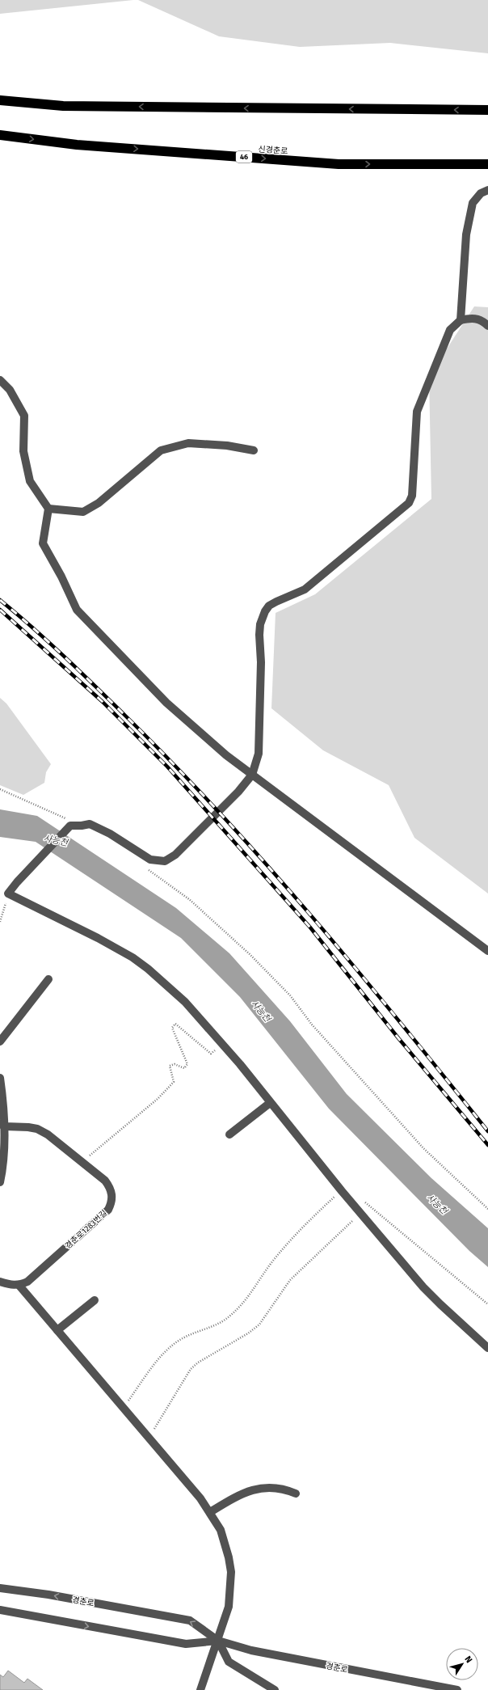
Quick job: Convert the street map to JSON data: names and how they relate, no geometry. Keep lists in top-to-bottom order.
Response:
{
  "streets": {
    "highway": ["신경춘로", "46"],
    "street": ["경춘로1283번길", "경춘로"]
  },
  "water": ["사능천"],
  "north": "top right"
}
